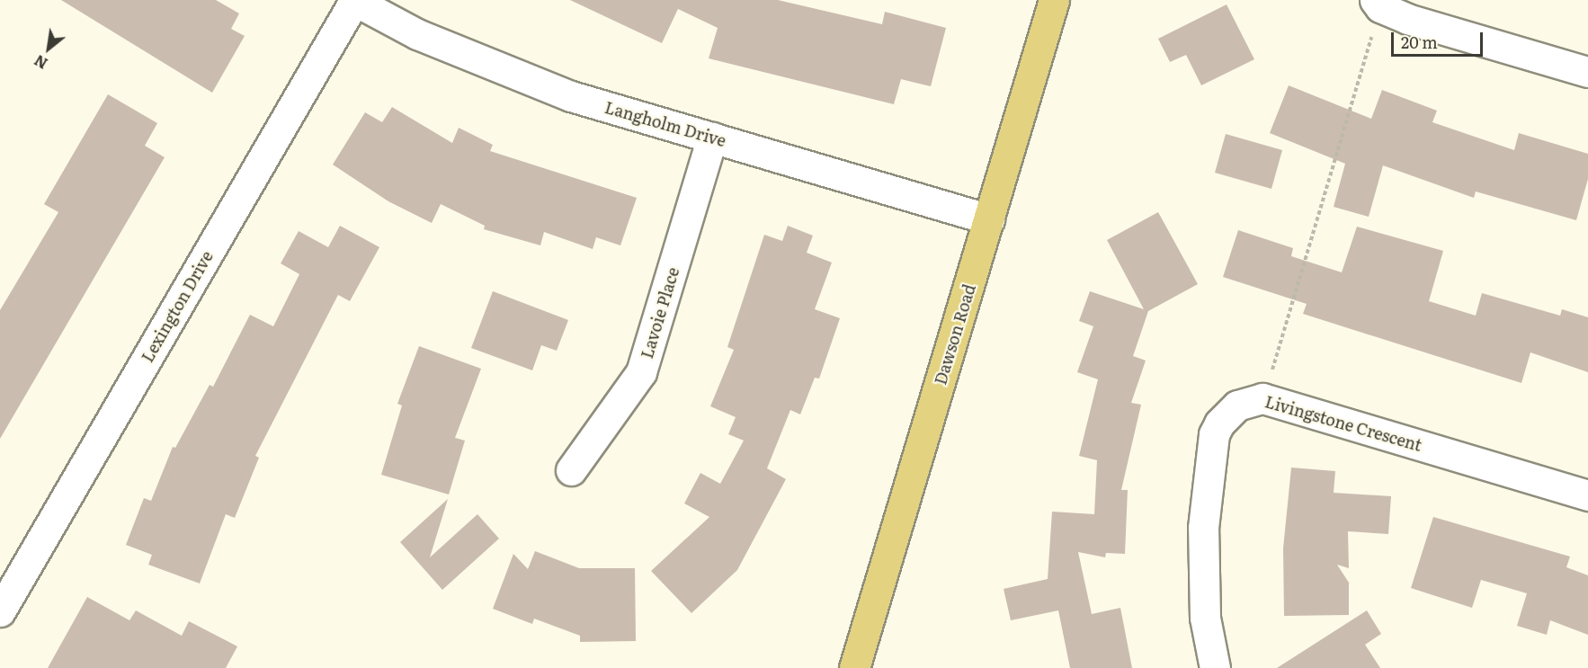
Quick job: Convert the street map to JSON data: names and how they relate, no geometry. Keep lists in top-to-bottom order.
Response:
{
  "streets": {
    "main road": ["Dawson Road"],
    "street": [
      "Langholm Drive",
      "Lexington Drive",
      "Lavoie Place",
      "Livingstone Crescent"
    ]
  },
  "crossings": [
    ["Langholm Drive", "Lexington Drive"],
    ["Langholm Drive", "Lavoie Place"],
    ["Langholm Drive", "Dawson Road"]
  ],
  "scale_bar": "20 m",
  "north": "bottom left"
}
